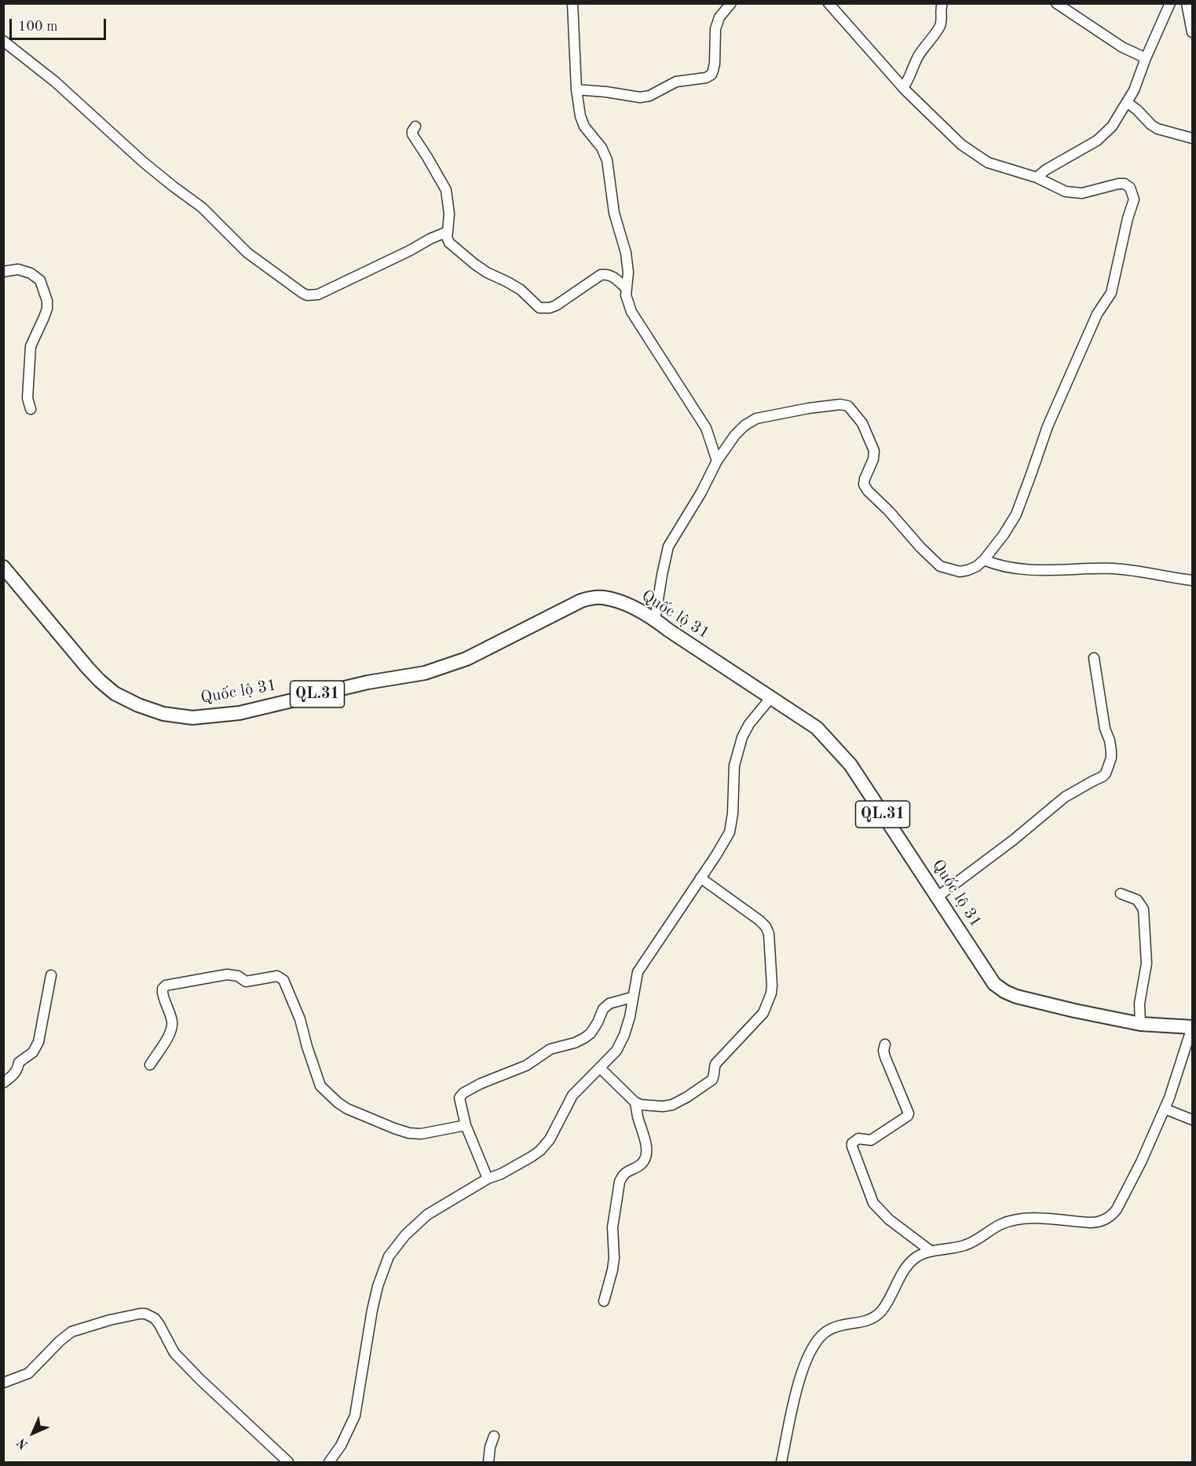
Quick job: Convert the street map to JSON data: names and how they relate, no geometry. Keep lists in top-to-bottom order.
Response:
{
  "streets": {
    "highway": ["Quốc lộ 31", "QL.31"]
  },
  "scale_bar": "100 m",
  "north": "bottom left"
}
